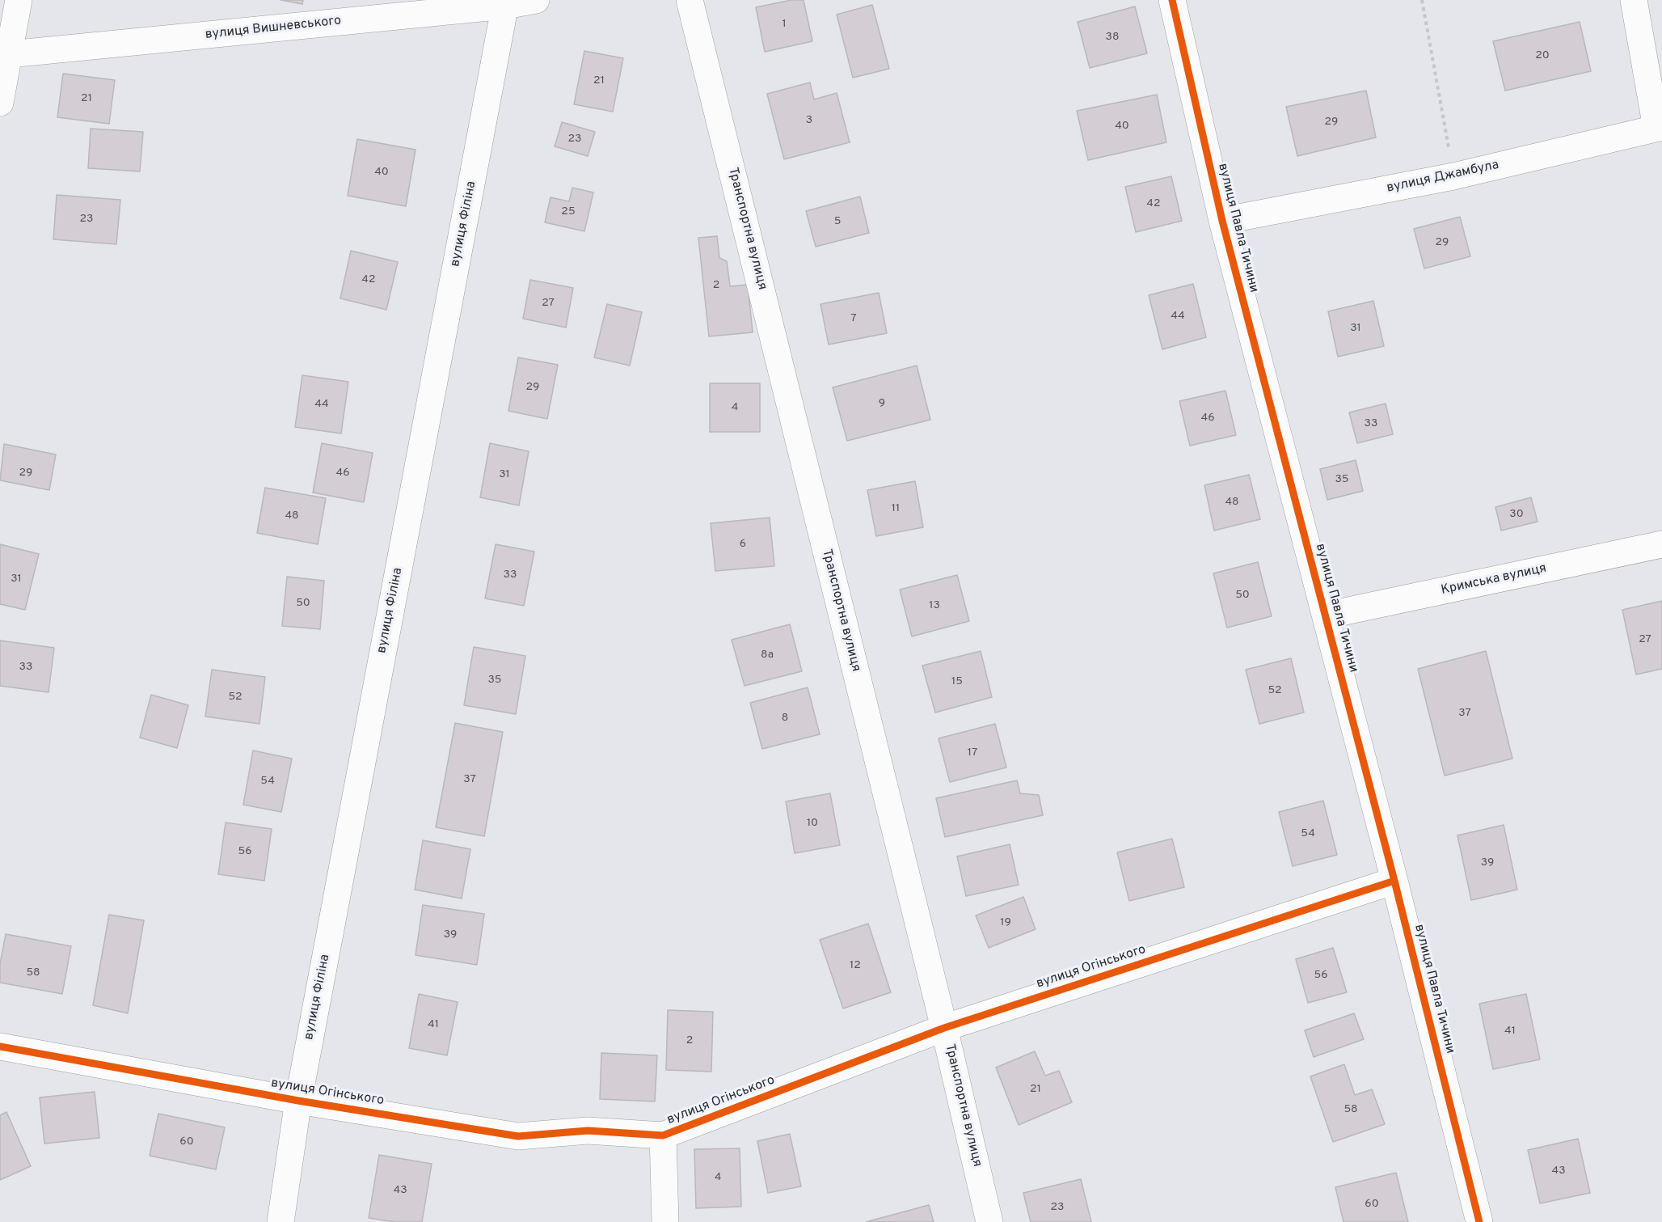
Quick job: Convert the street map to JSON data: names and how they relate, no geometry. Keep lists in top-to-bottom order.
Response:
{
  "streets": {
    "street": [
      "вулиця Вишневського",
      "вулиця Джамбула",
      "вулиця Філіна",
      "вулиця Павла Тичини",
      "Транспортна вулиця",
      "Кримська вулиця",
      "вулиця Огінського"
    ]
  },
  "crossings": [
    ["вулиця Вишневського", "вулиця Філіна"],
    ["вулиця Джамбула", "вулиця Павла Тичини"],
    ["вулиця Філіна", "вулиця Огінського"],
    ["вулиця Павла Тичини", "Кримська вулиця"],
    ["вулиця Павла Тичини", "вулиця Огінського"],
    ["Транспортна вулиця", "вулиця Огінського"]
  ],
  "house_numbers": [
    "1",
    "38",
    "20",
    "21",
    "21",
    "3",
    "29",
    "40",
    "23",
    "40",
    "42",
    "25",
    "23",
    "5",
    "29",
    "42",
    "2",
    "27",
    "44",
    "7",
    "31",
    "29",
    "9",
    "44",
    "4",
    "46",
    "33",
    "29",
    "46",
    "31",
    "35",
    "48",
    "11",
    "30",
    "48",
    "6",
    "33",
    "31",
    "50",
    "50",
    "13",
    "27",
    "8а",
    "33",
    "35",
    "15",
    "52",
    "52",
    "37",
    "8",
    "17",
    "37",
    "54",
    "10",
    "54",
    "56",
    "39",
    "19",
    "39",
    "12",
    "58",
    "56",
    "41",
    "41",
    "2",
    "21",
    "58",
    "60",
    "43",
    "4",
    "43",
    "60",
    "23"
  ]
}
